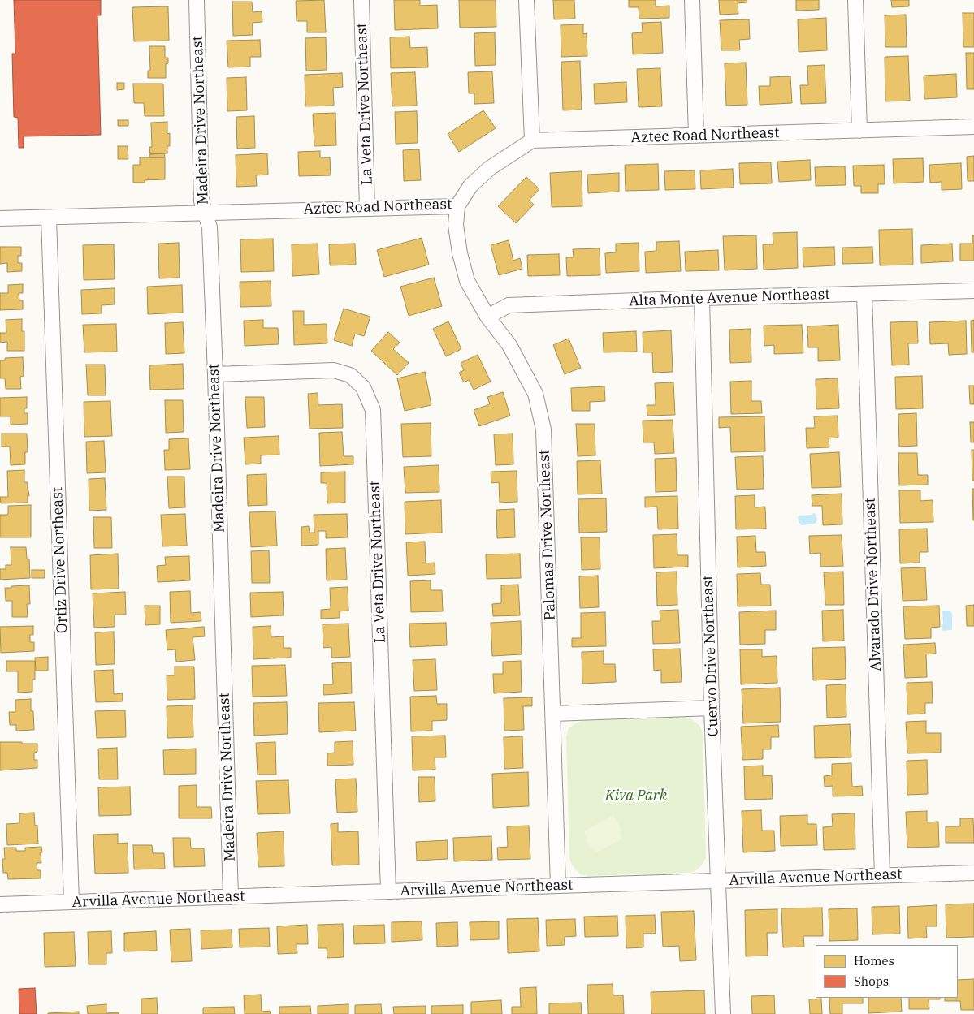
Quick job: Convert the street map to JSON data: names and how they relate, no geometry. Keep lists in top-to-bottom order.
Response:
{
  "streets": {
    "street": [
      "La Veta Drive Northeast",
      "Madeira Drive Northeast",
      "Aztec Road Northeast",
      "Alta Monte Avenue Northeast",
      "Palomas Drive Northeast",
      "Ortiz Drive Northeast",
      "Alvarado Drive Northeast",
      "Cuervo Drive Northeast",
      "Arvilla Avenue Northeast"
    ]
  },
  "crossings": [
    ["La Veta Drive Northeast", "Madeira Drive Northeast"],
    ["La Veta Drive Northeast", "Aztec Road Northeast"],
    ["La Veta Drive Northeast", "Arvilla Avenue Northeast"],
    ["Madeira Drive Northeast", "Aztec Road Northeast"],
    ["Madeira Drive Northeast", "Arvilla Avenue Northeast"],
    ["Aztec Road Northeast", "Palomas Drive Northeast"],
    ["Aztec Road Northeast", "Ortiz Drive Northeast"],
    ["Alta Monte Avenue Northeast", "Palomas Drive Northeast"],
    ["Alta Monte Avenue Northeast", "Alvarado Drive Northeast"],
    ["Alta Monte Avenue Northeast", "Cuervo Drive Northeast"],
    ["Palomas Drive Northeast", "Arvilla Avenue Northeast"],
    ["Ortiz Drive Northeast", "Arvilla Avenue Northeast"],
    ["Alvarado Drive Northeast", "Arvilla Avenue Northeast"],
    ["Cuervo Drive Northeast", "Arvilla Avenue Northeast"]
  ],
  "parks": ["Kiva Park"],
  "legend": ["Homes", "Shops"]
}
